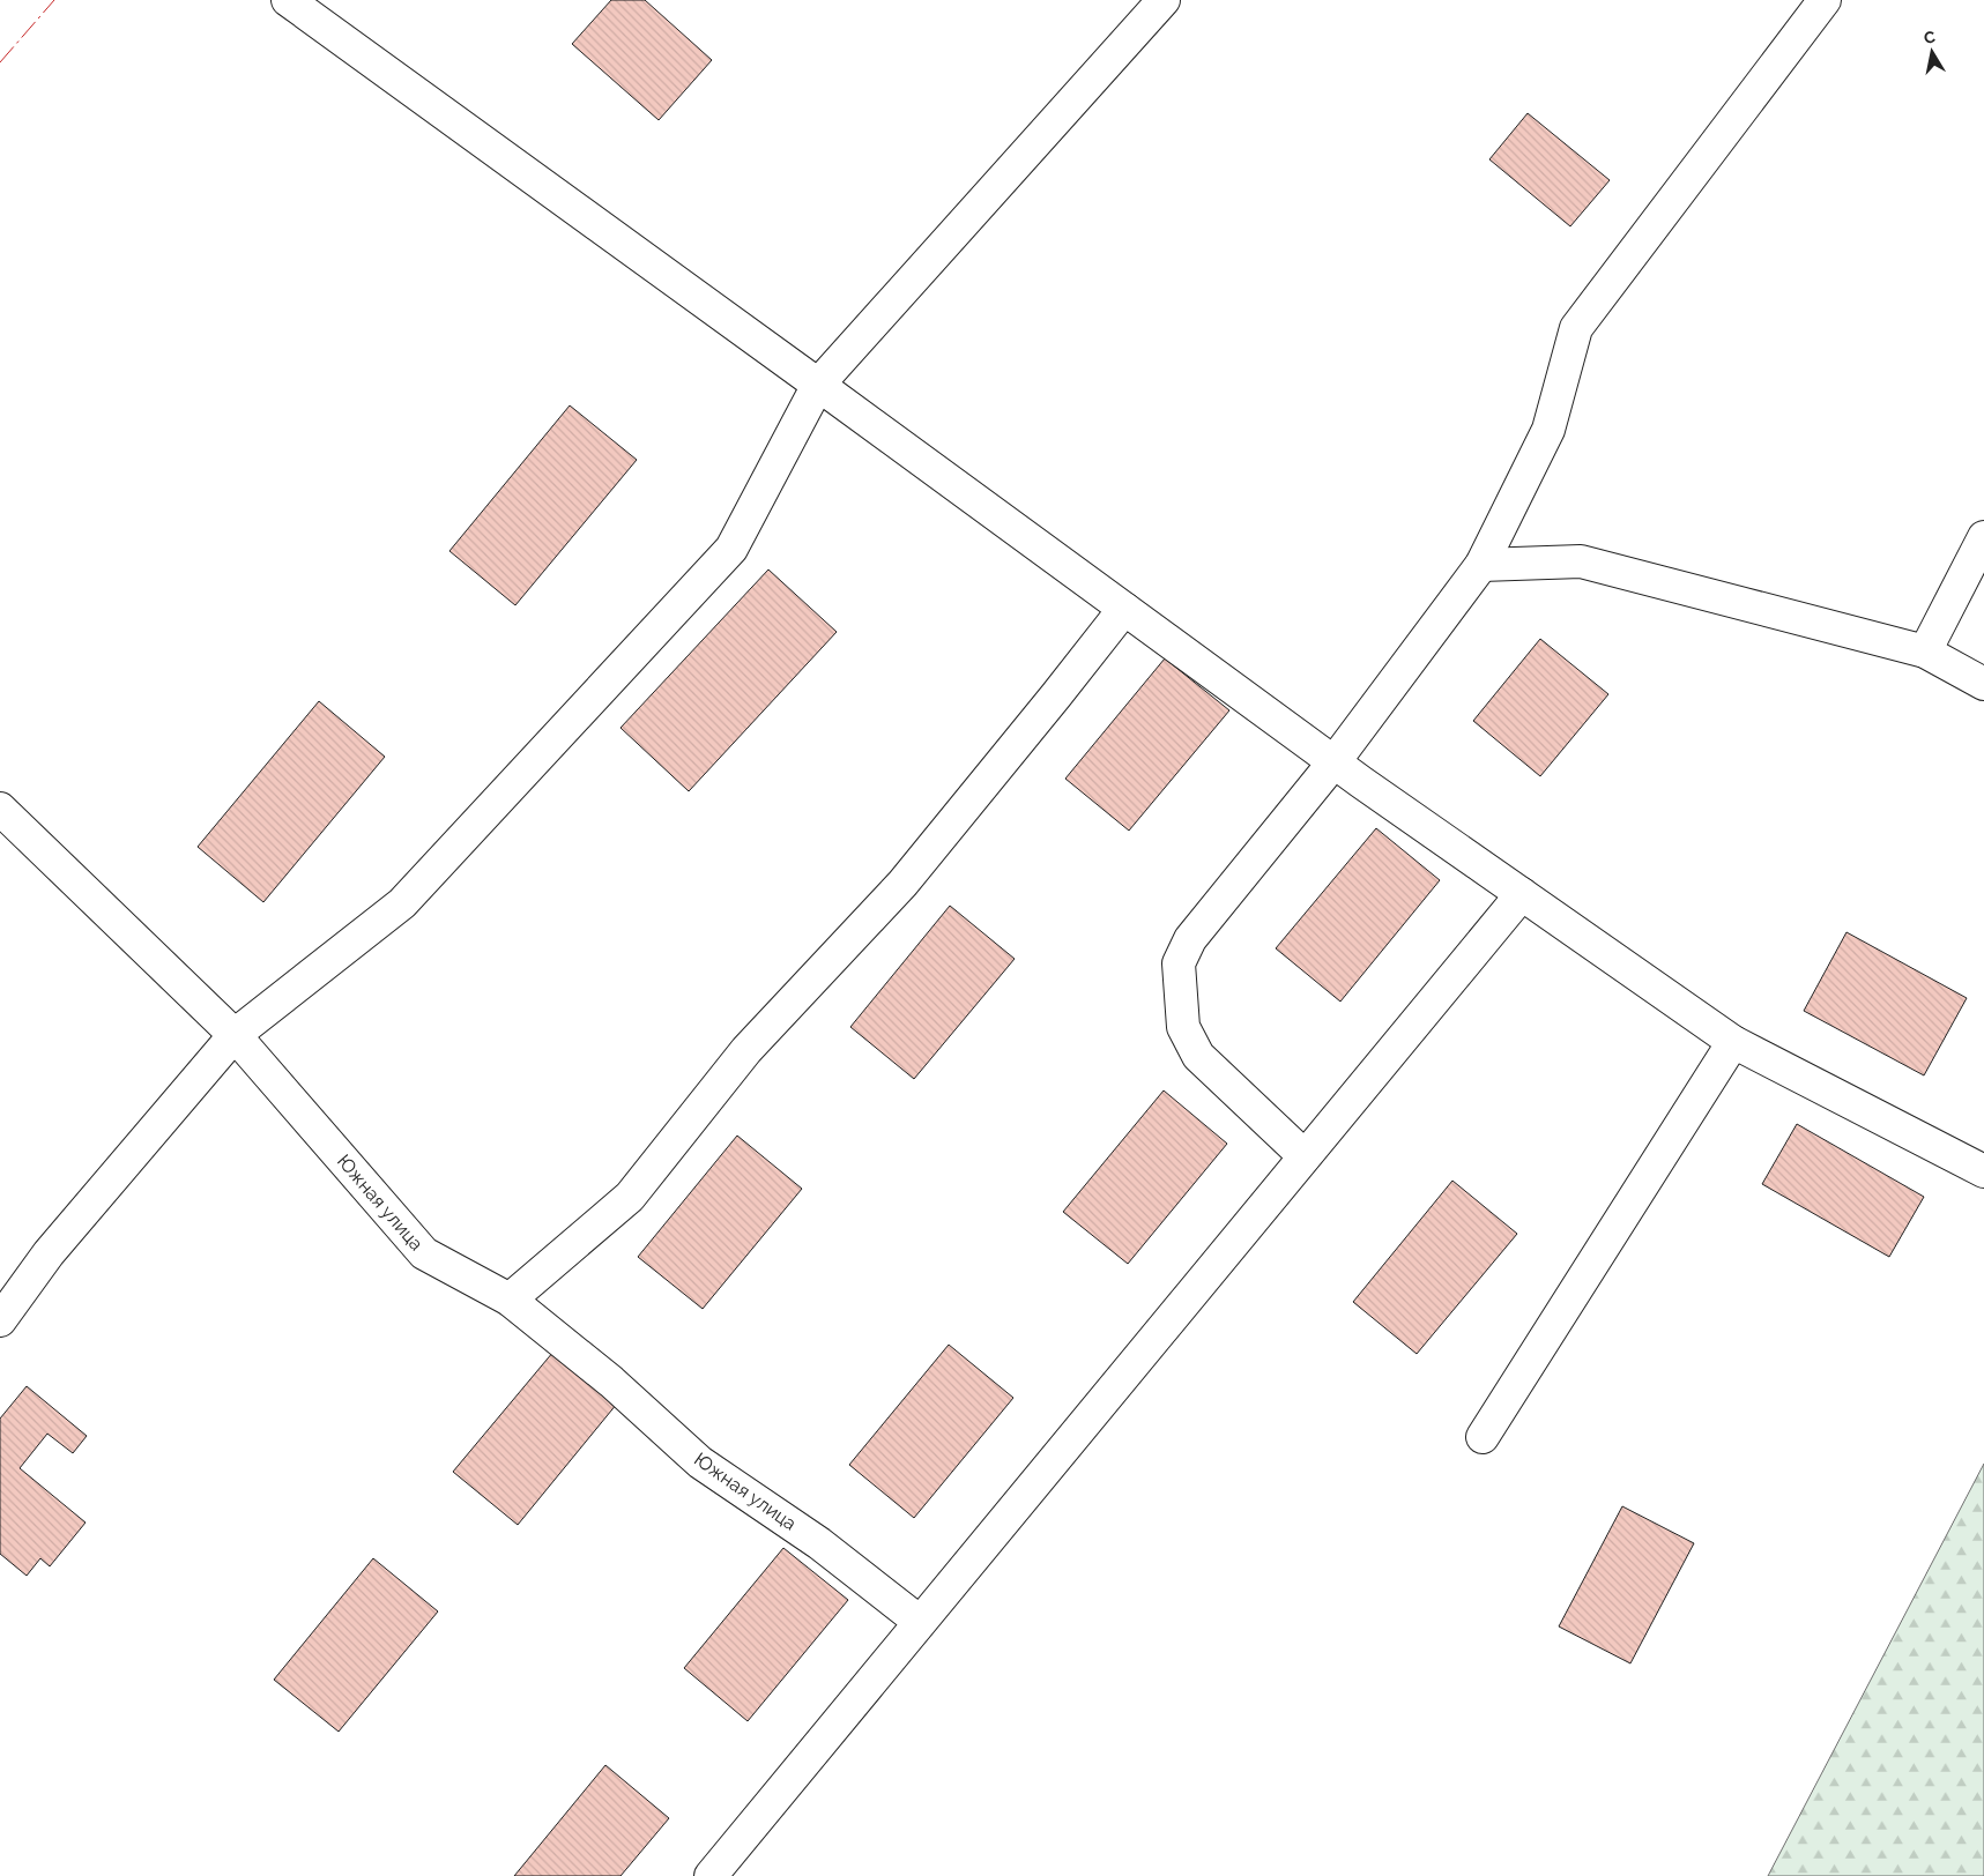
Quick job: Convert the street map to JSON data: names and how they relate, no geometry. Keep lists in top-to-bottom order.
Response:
{
  "streets": {
    "street": ["Южная улица"]
  },
  "north": "top"
}
